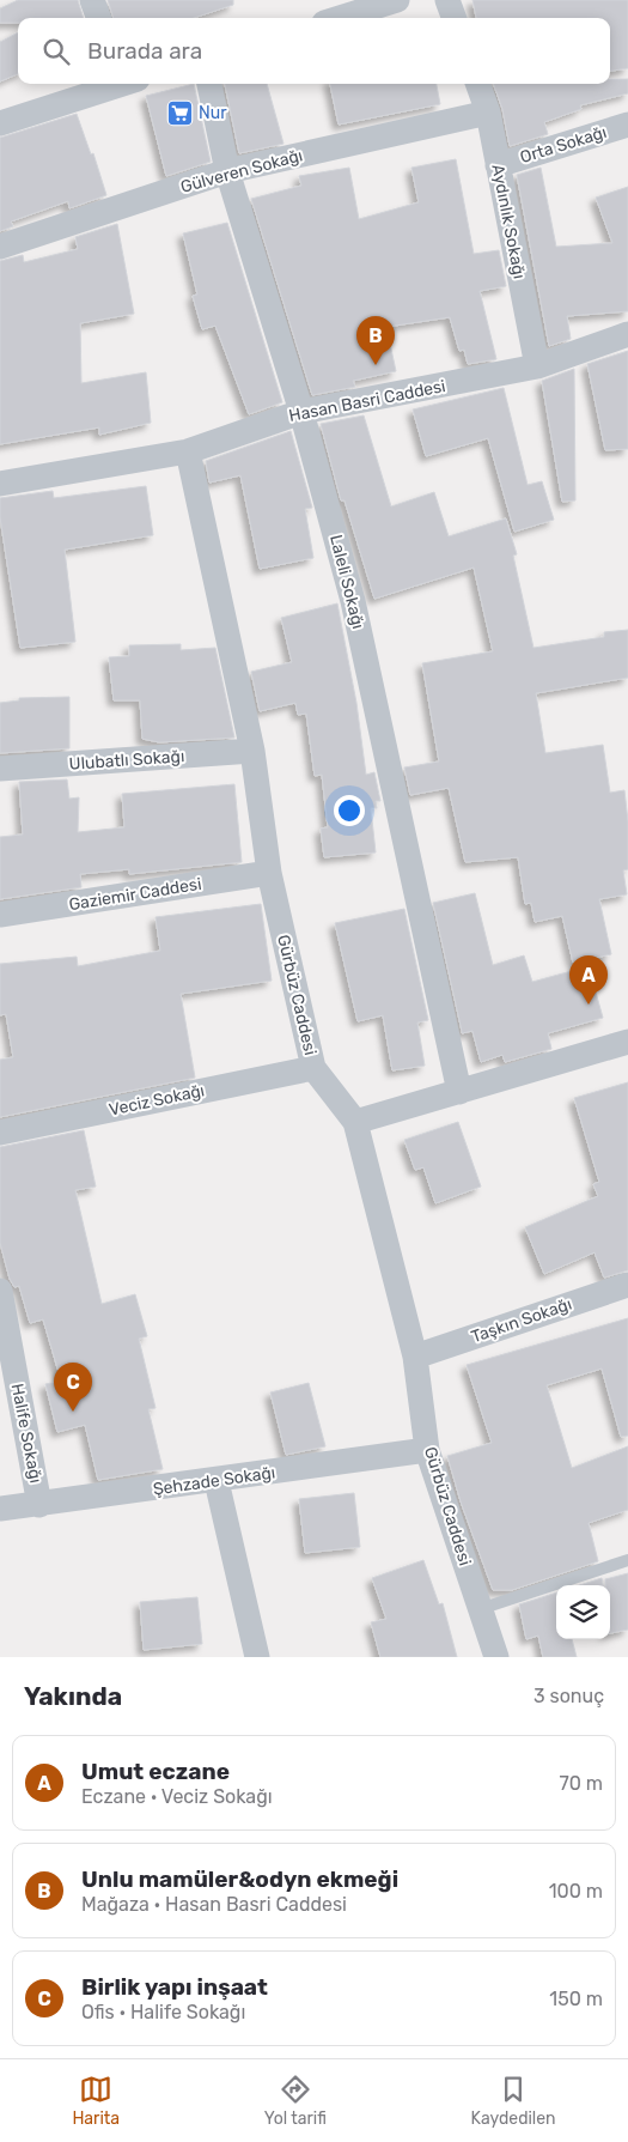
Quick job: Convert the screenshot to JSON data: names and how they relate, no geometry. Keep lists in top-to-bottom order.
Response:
{
  "streets": {
    "street": [
      "Orta Sokağı",
      "Gülveren Sokağı",
      "Aydınlık Sokağı",
      "Hasan Basri Caddesi",
      "Laleli Sokağı",
      "Ulubatlı Sokağı",
      "Gaziemir Caddesi",
      "Gürbüz Caddesi",
      "Veciz Sokağı",
      "Taşkın Sokağı",
      "Halife Sokağı",
      "Şehzade Sokağı"
    ]
  },
  "crossings": [
    ["Orta Sokağı", "Aydınlık Sokağı"],
    ["Gülveren Sokağı", "Aydınlık Sokağı"],
    ["Gülveren Sokağı", "Laleli Sokağı"],
    ["Aydınlık Sokağı", "Hasan Basri Caddesi"],
    ["Hasan Basri Caddesi", "Laleli Sokağı"],
    ["Hasan Basri Caddesi", "Gürbüz Caddesi"],
    ["Ulubatlı Sokağı", "Gürbüz Caddesi"],
    ["Gaziemir Caddesi", "Gürbüz Caddesi"],
    ["Gürbüz Caddesi", "Veciz Sokağı"],
    ["Gürbüz Caddesi", "Taşkın Sokağı"],
    ["Gürbüz Caddesi", "Şehzade Sokağı"],
    ["Halife Sokağı", "Şehzade Sokağı"]
  ],
  "places": {
    "supermarket": ["Nur"]
  },
  "page": {
    "search": "Burada ara",
    "pins": ["B", "A", "C"],
    "heading": ["Yakında", "3 sonuç"],
    "list": [
      {
        "mark": "A",
        "name": "Umut eczane",
        "note": "Eczane · Veciz Sokağı",
        "value": "70 m"
      },
      {
        "mark": "B",
        "name": "Unlu mamüler&odyn ekmeği",
        "note": "Mağaza · Hasan Basri Caddesi",
        "value": "100 m"
      },
      {
        "mark": "C",
        "name": "Birlik yapı inşaat",
        "note": "Ofis · Halife Sokağı",
        "value": "150 m"
      }
    ],
    "nav": ["Harita", "Yol tarifi", "Kaydedilen"]
  }
}
